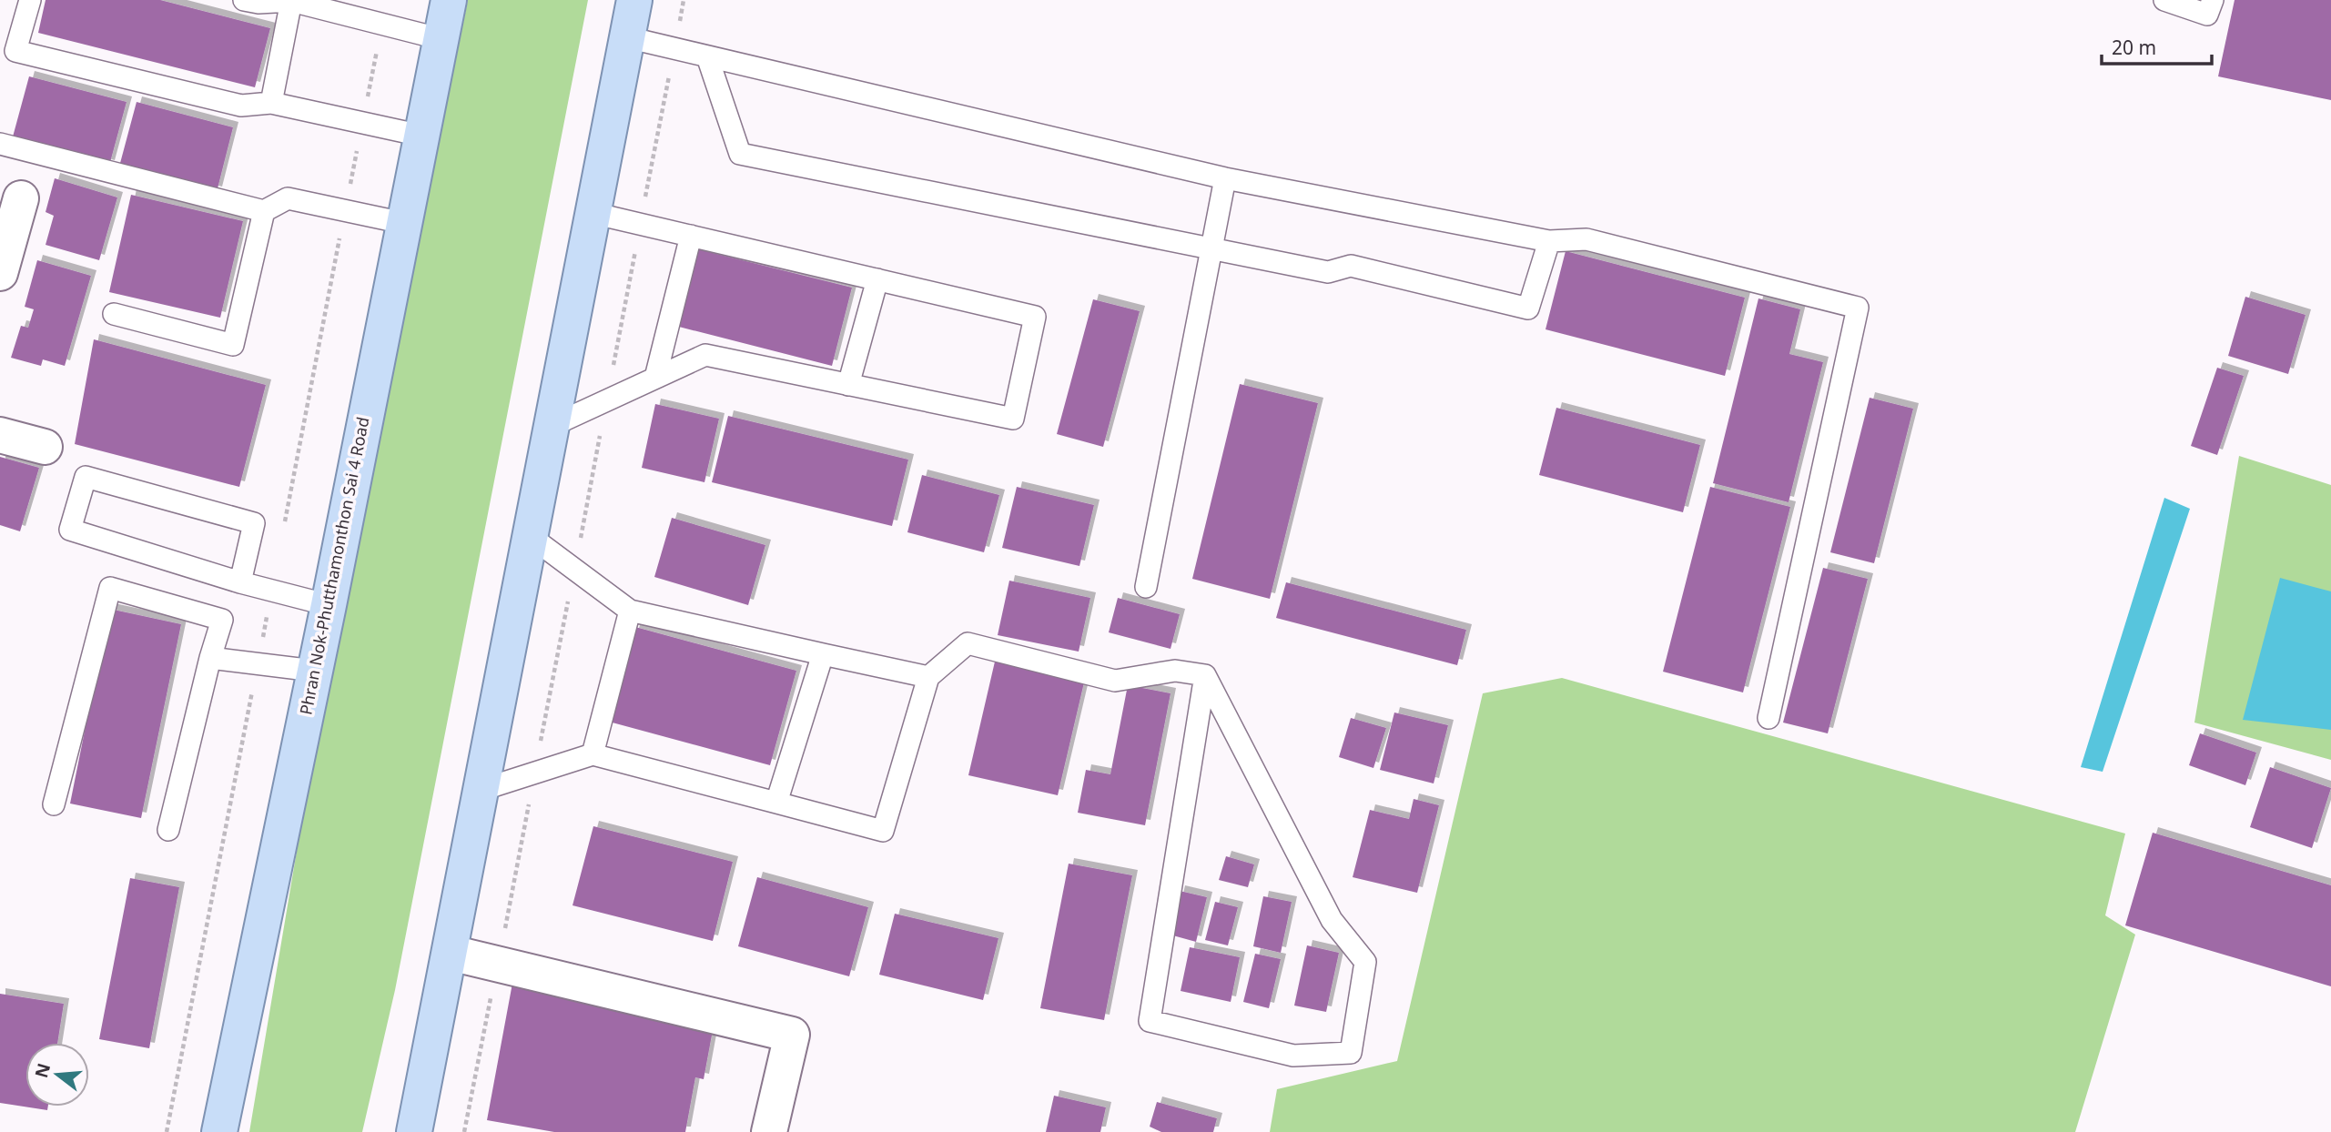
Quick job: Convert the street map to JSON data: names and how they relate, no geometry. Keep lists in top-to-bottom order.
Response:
{
  "streets": {
    "main road": ["Phran Nok-Phutthamonthon Sai 4 Road"]
  },
  "scale_bar": "20 m",
  "north": "left"
}
